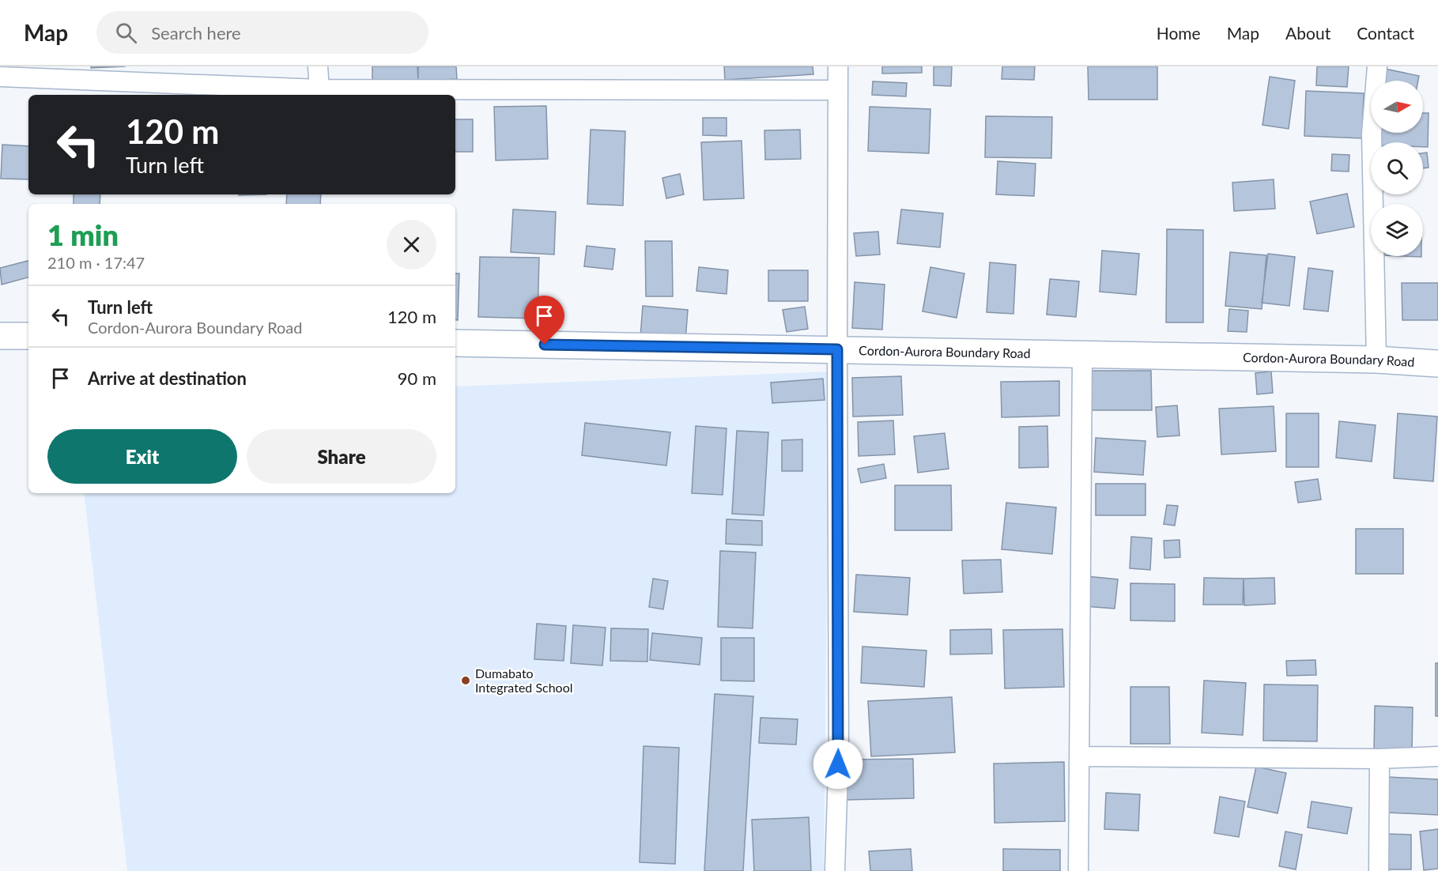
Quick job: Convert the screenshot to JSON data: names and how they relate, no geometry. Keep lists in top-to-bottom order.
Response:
{
  "streets": {
    "main road": ["Cordon-Aurora Boundary Road"]
  },
  "places": ["Dumabato Integrated School"],
  "north": "right",
  "page": {
    "header": "Map",
    "search": "Search here",
    "nav": [
      "Home",
      "Map",
      "About",
      "Contact"
    ],
    "turn": ["120 m", "Turn left"],
    "heading": ["1 min", "210 m · 17:47"],
    "list": [
      {
        "name": "Turn left",
        "note": "Cordon-Aurora Boundary Road",
        "value": "120 m"
      },
      {
        "name": "Arrive at destination",
        "value": "90 m"
      }
    ],
    "buttons": ["Exit", "Share"]
  }
}
